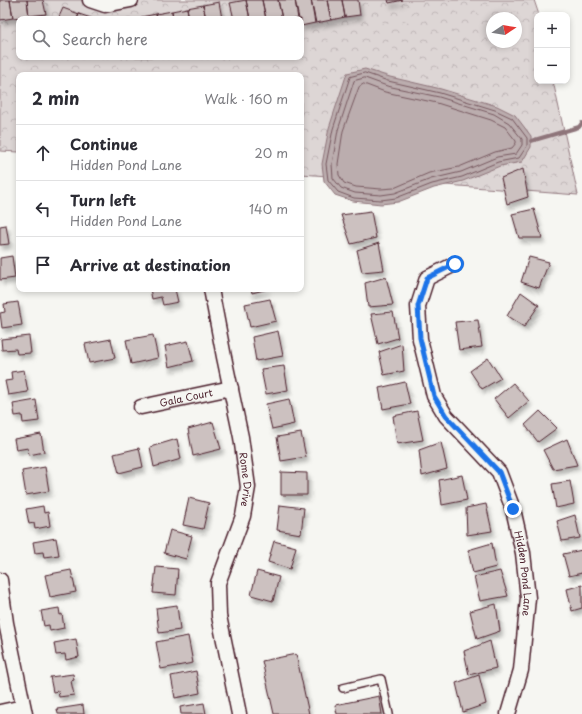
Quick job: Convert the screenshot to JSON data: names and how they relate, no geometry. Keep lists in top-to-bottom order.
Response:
{
  "streets": {
    "street": ["Gala Court", "Rome Drive", "Hidden Pond Lane"]
  },
  "crossings": [
    ["Gala Court", "Rome Drive"]
  ],
  "north": "right",
  "page": {
    "map_buttons": ["+", "−"],
    "search": "Search here",
    "heading": ["2 min", "Walk · 160 m"],
    "list": [
      ["Continue", "Hidden Pond Lane", "20 m"],
      ["Turn left", "Hidden Pond Lane", "140 m"],
      "Arrive at destination"
    ]
  }
}
